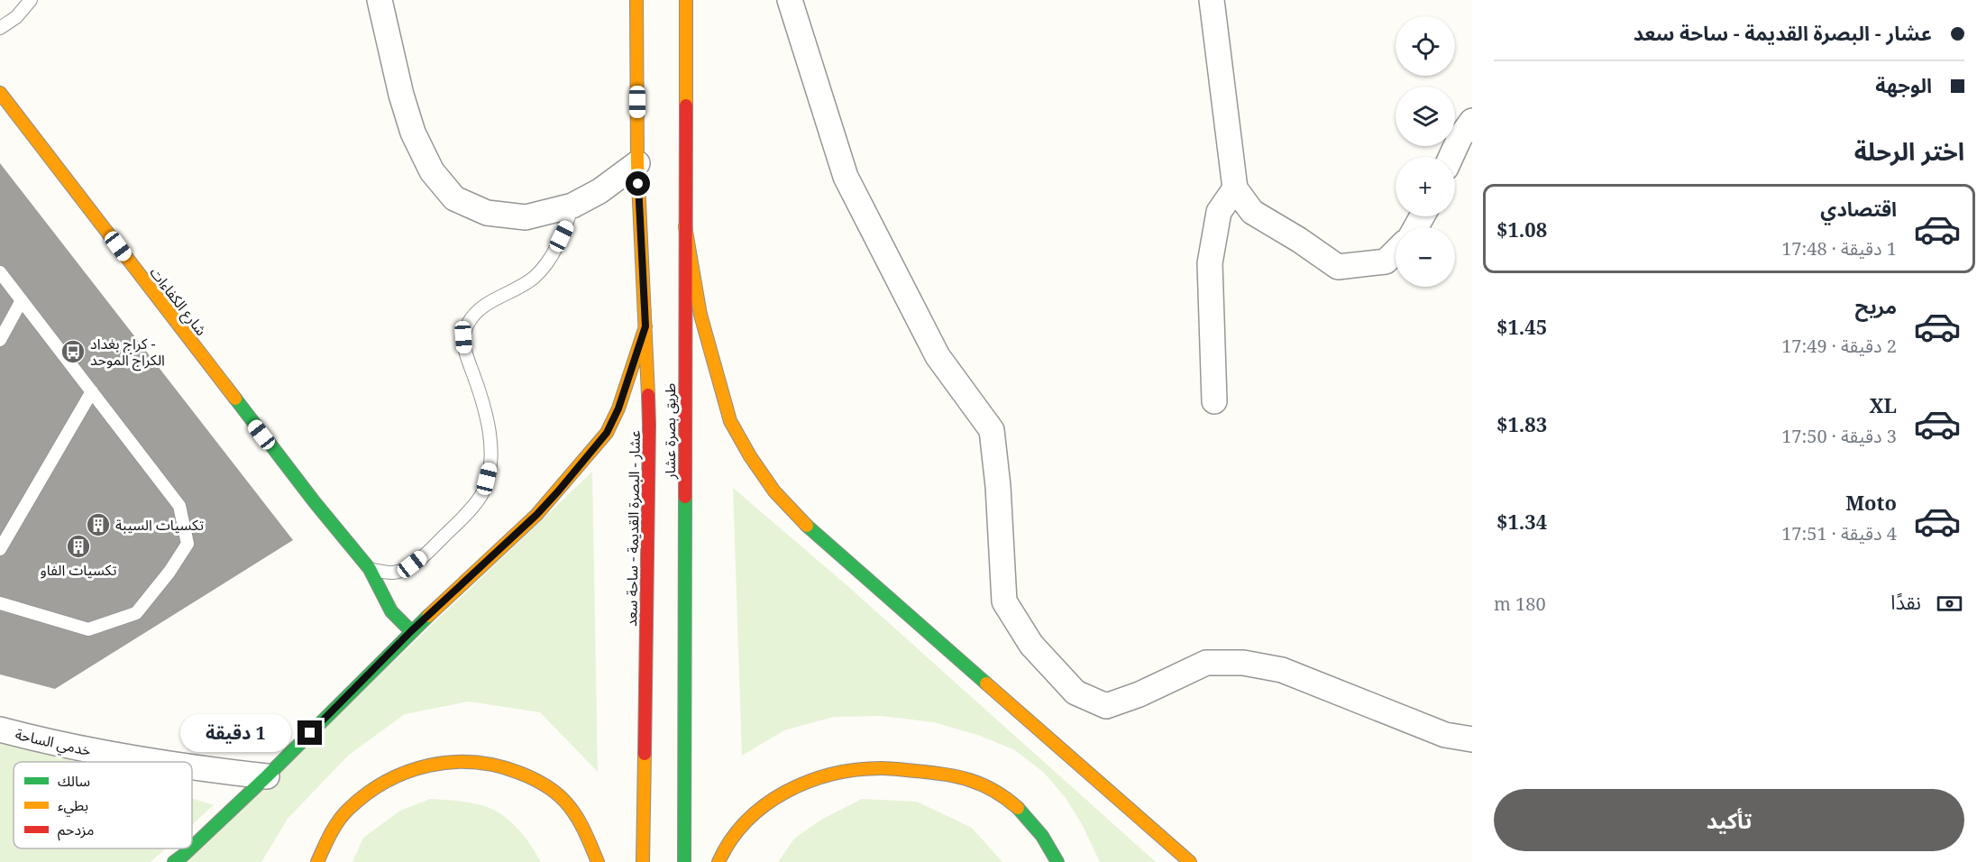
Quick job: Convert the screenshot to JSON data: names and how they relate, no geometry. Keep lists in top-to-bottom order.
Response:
{
  "streets": {
    "main road": ["شارع الكفاءات", "طريق بصرة عشار", "عشار - البصرة القديمة - ساحة سعد"],
    "street": ["خدمي الساحة"]
  },
  "places": {
    "bus stop": ["كراج بغداد - الكراج الموحد"],
    "building": ["تكسيات السيبة", "تكسيات الفاو"]
  },
  "legend": ["سالك", "بطيء", "مزدحم"],
  "page": {
    "banner": ["عشار - البصرة القديمة - ساحة سعد", "الوجهة"],
    "map_buttons": ["+", "−"],
    "heading": "اختر الرحلة",
    "list": [
      {
        "name": "اقتصادي",
        "note": "1 دقيقة · 17:48",
        "value": "$1.08"
      },
      {
        "name": "مريح",
        "note": "2 دقيقة · 17:49",
        "value": "$1.45"
      },
      {
        "name": "XL",
        "note": "3 دقيقة · 17:50",
        "value": "$1.83"
      },
      {
        "name": "Moto",
        "note": "4 دقيقة · 17:51",
        "value": "$1.34"
      }
    ],
    "pay": ["نقدًا", "180 m"],
    "bubble": "1 دقيقة",
    "buttons": "تأكيد"
  }
}
